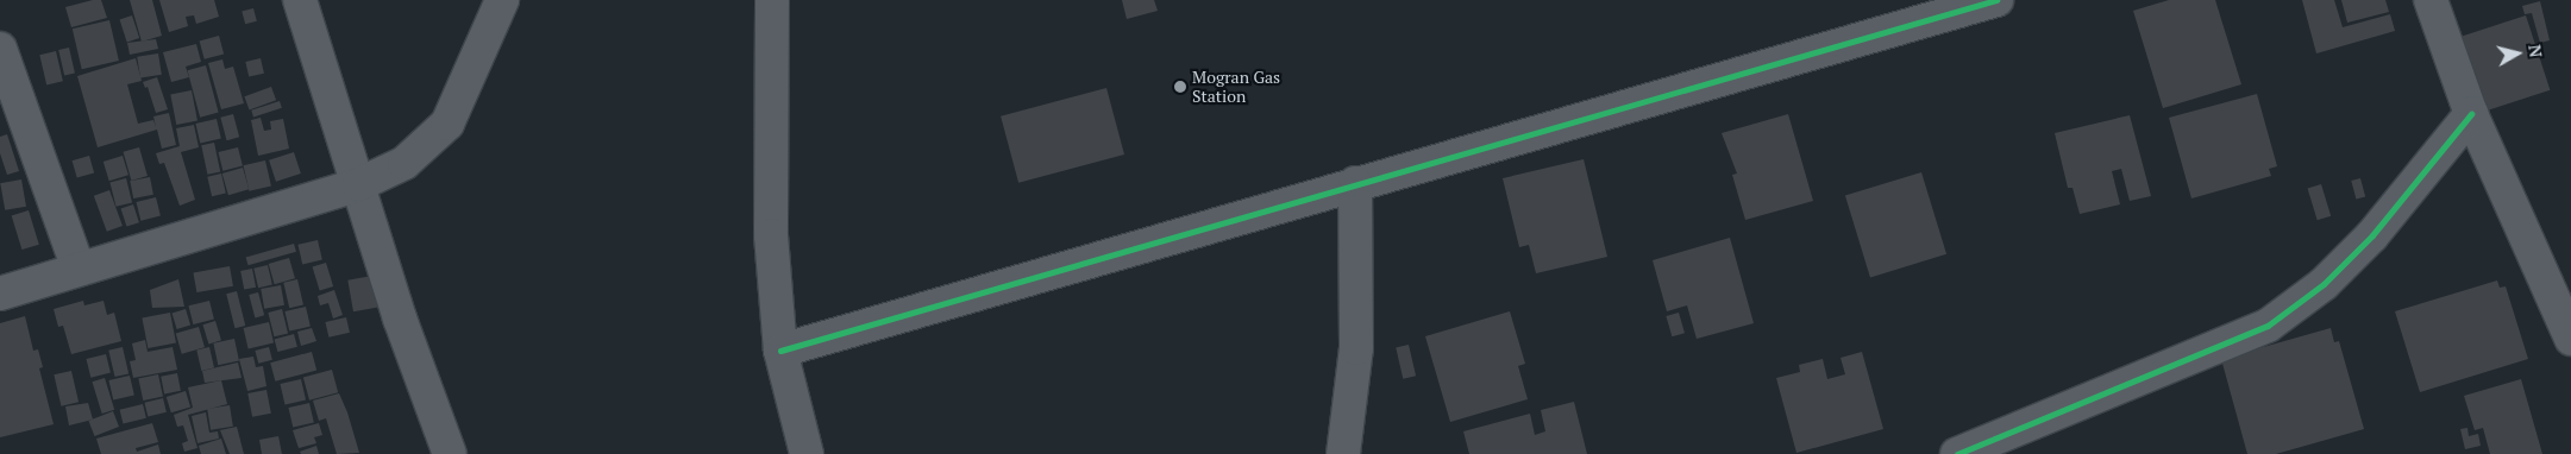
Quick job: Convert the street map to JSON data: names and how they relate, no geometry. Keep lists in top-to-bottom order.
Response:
{
  "places": ["Mogran Gas Station"],
  "north": "right"
}
